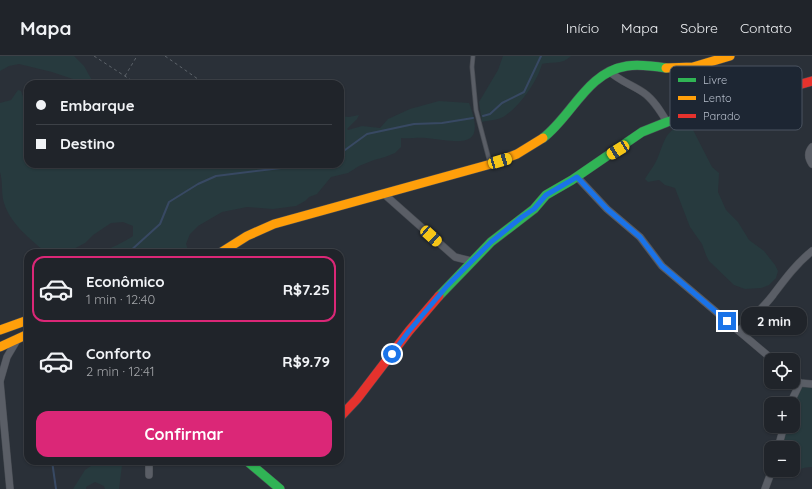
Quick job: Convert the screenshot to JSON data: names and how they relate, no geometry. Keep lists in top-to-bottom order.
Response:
{
  "legend": ["Livre", "Lento", "Parado"],
  "page": {
    "header": "Mapa",
    "nav": [
      "Início",
      "Mapa",
      "Sobre",
      "Contato"
    ],
    "banner": ["Embarque", "Destino"],
    "list": [
      {
        "name": "Econômico",
        "note": "1 min · 12:40",
        "value": "R$7.25"
      },
      {
        "name": "Conforto",
        "note": "2 min · 12:41",
        "value": "R$9.79"
      }
    ],
    "bubble": "2 min",
    "map_buttons": ["+", "−"],
    "buttons": "Confirmar"
  }
}
